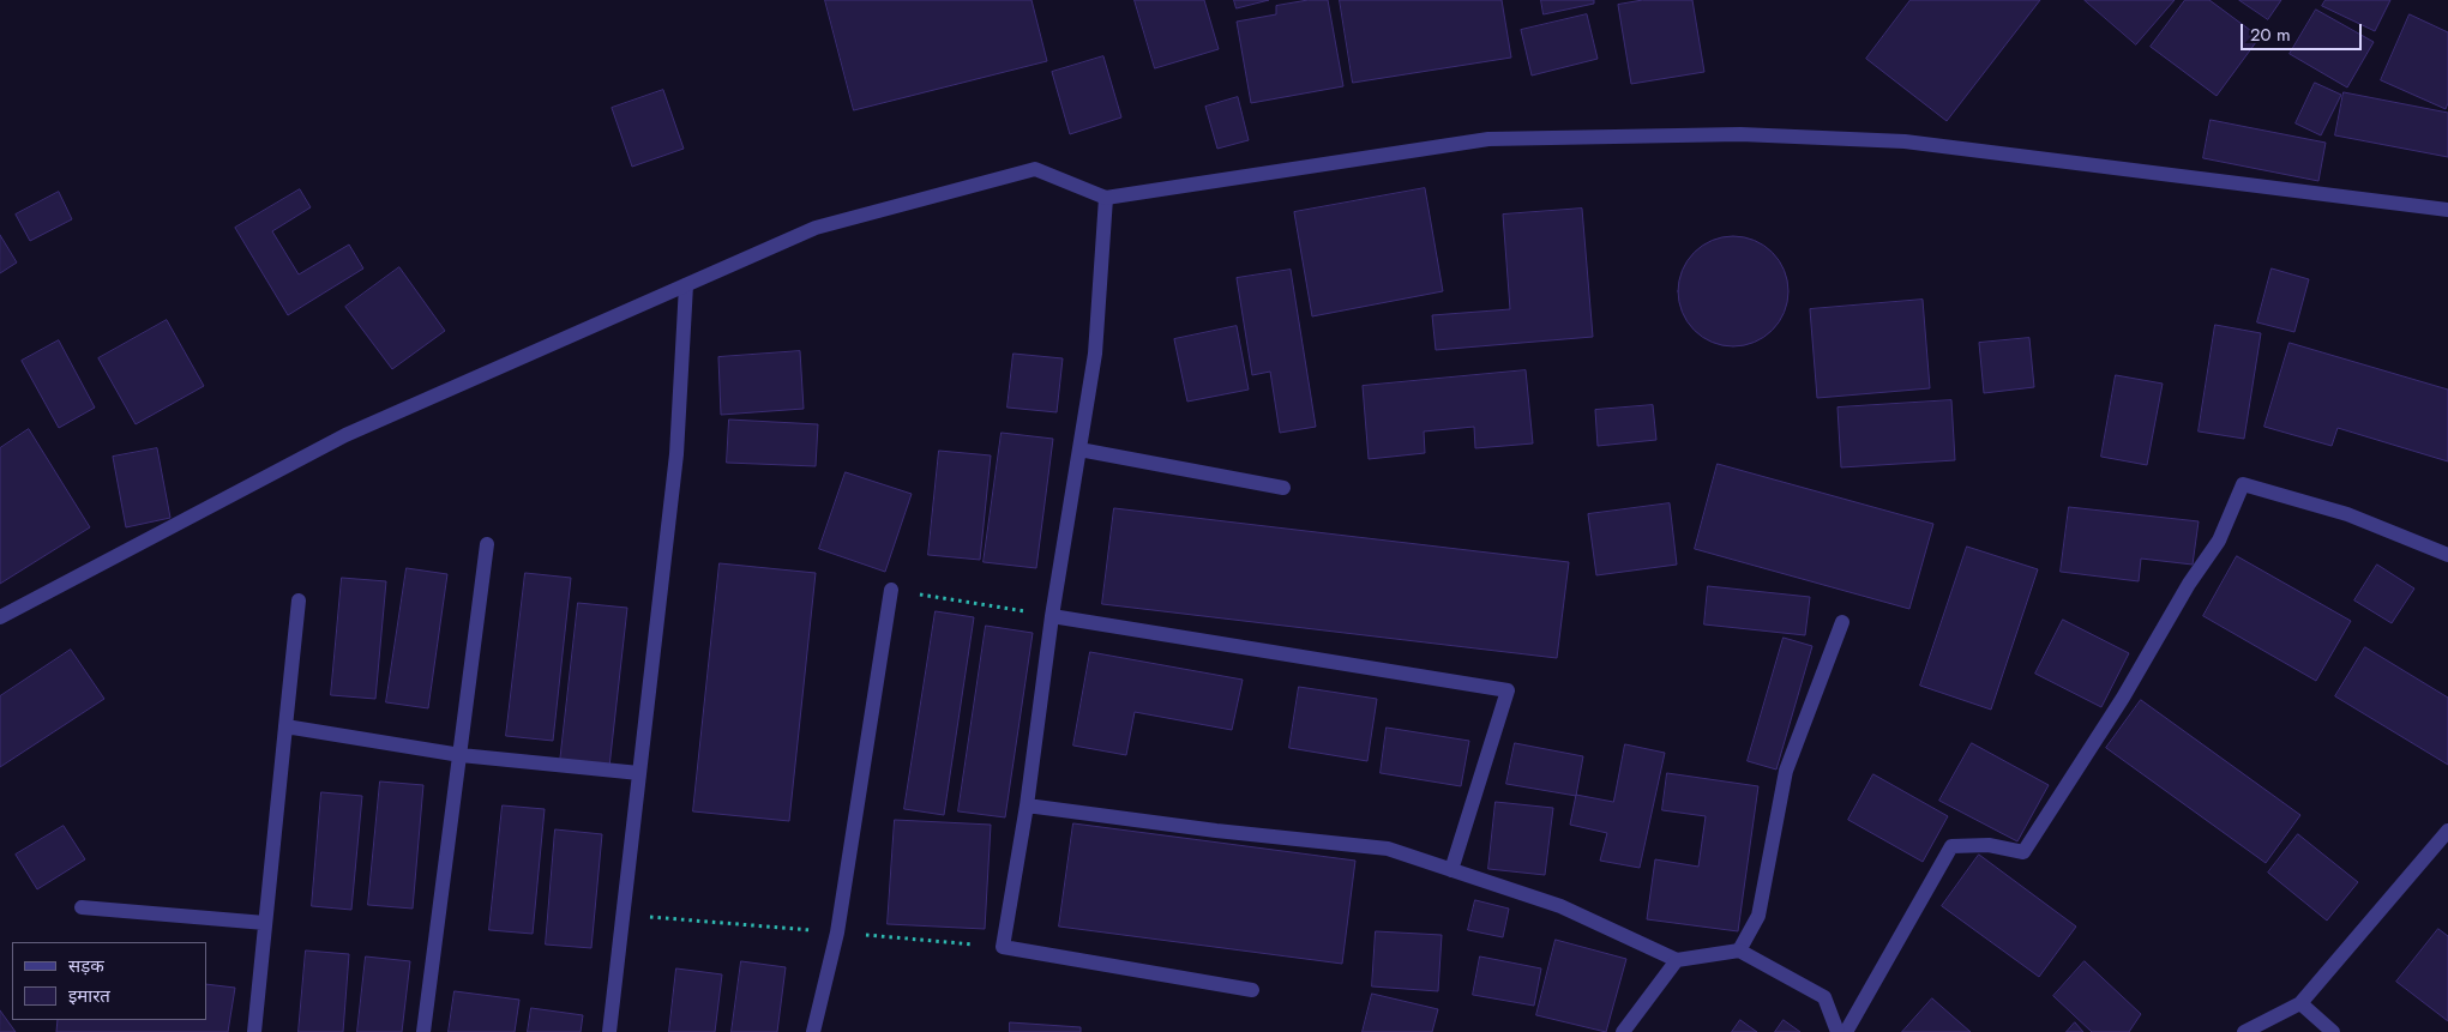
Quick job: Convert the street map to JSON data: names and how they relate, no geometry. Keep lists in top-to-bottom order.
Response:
{
  "legend": ["सड़क", "इमारत"],
  "scale_bar": "20 m"
}
